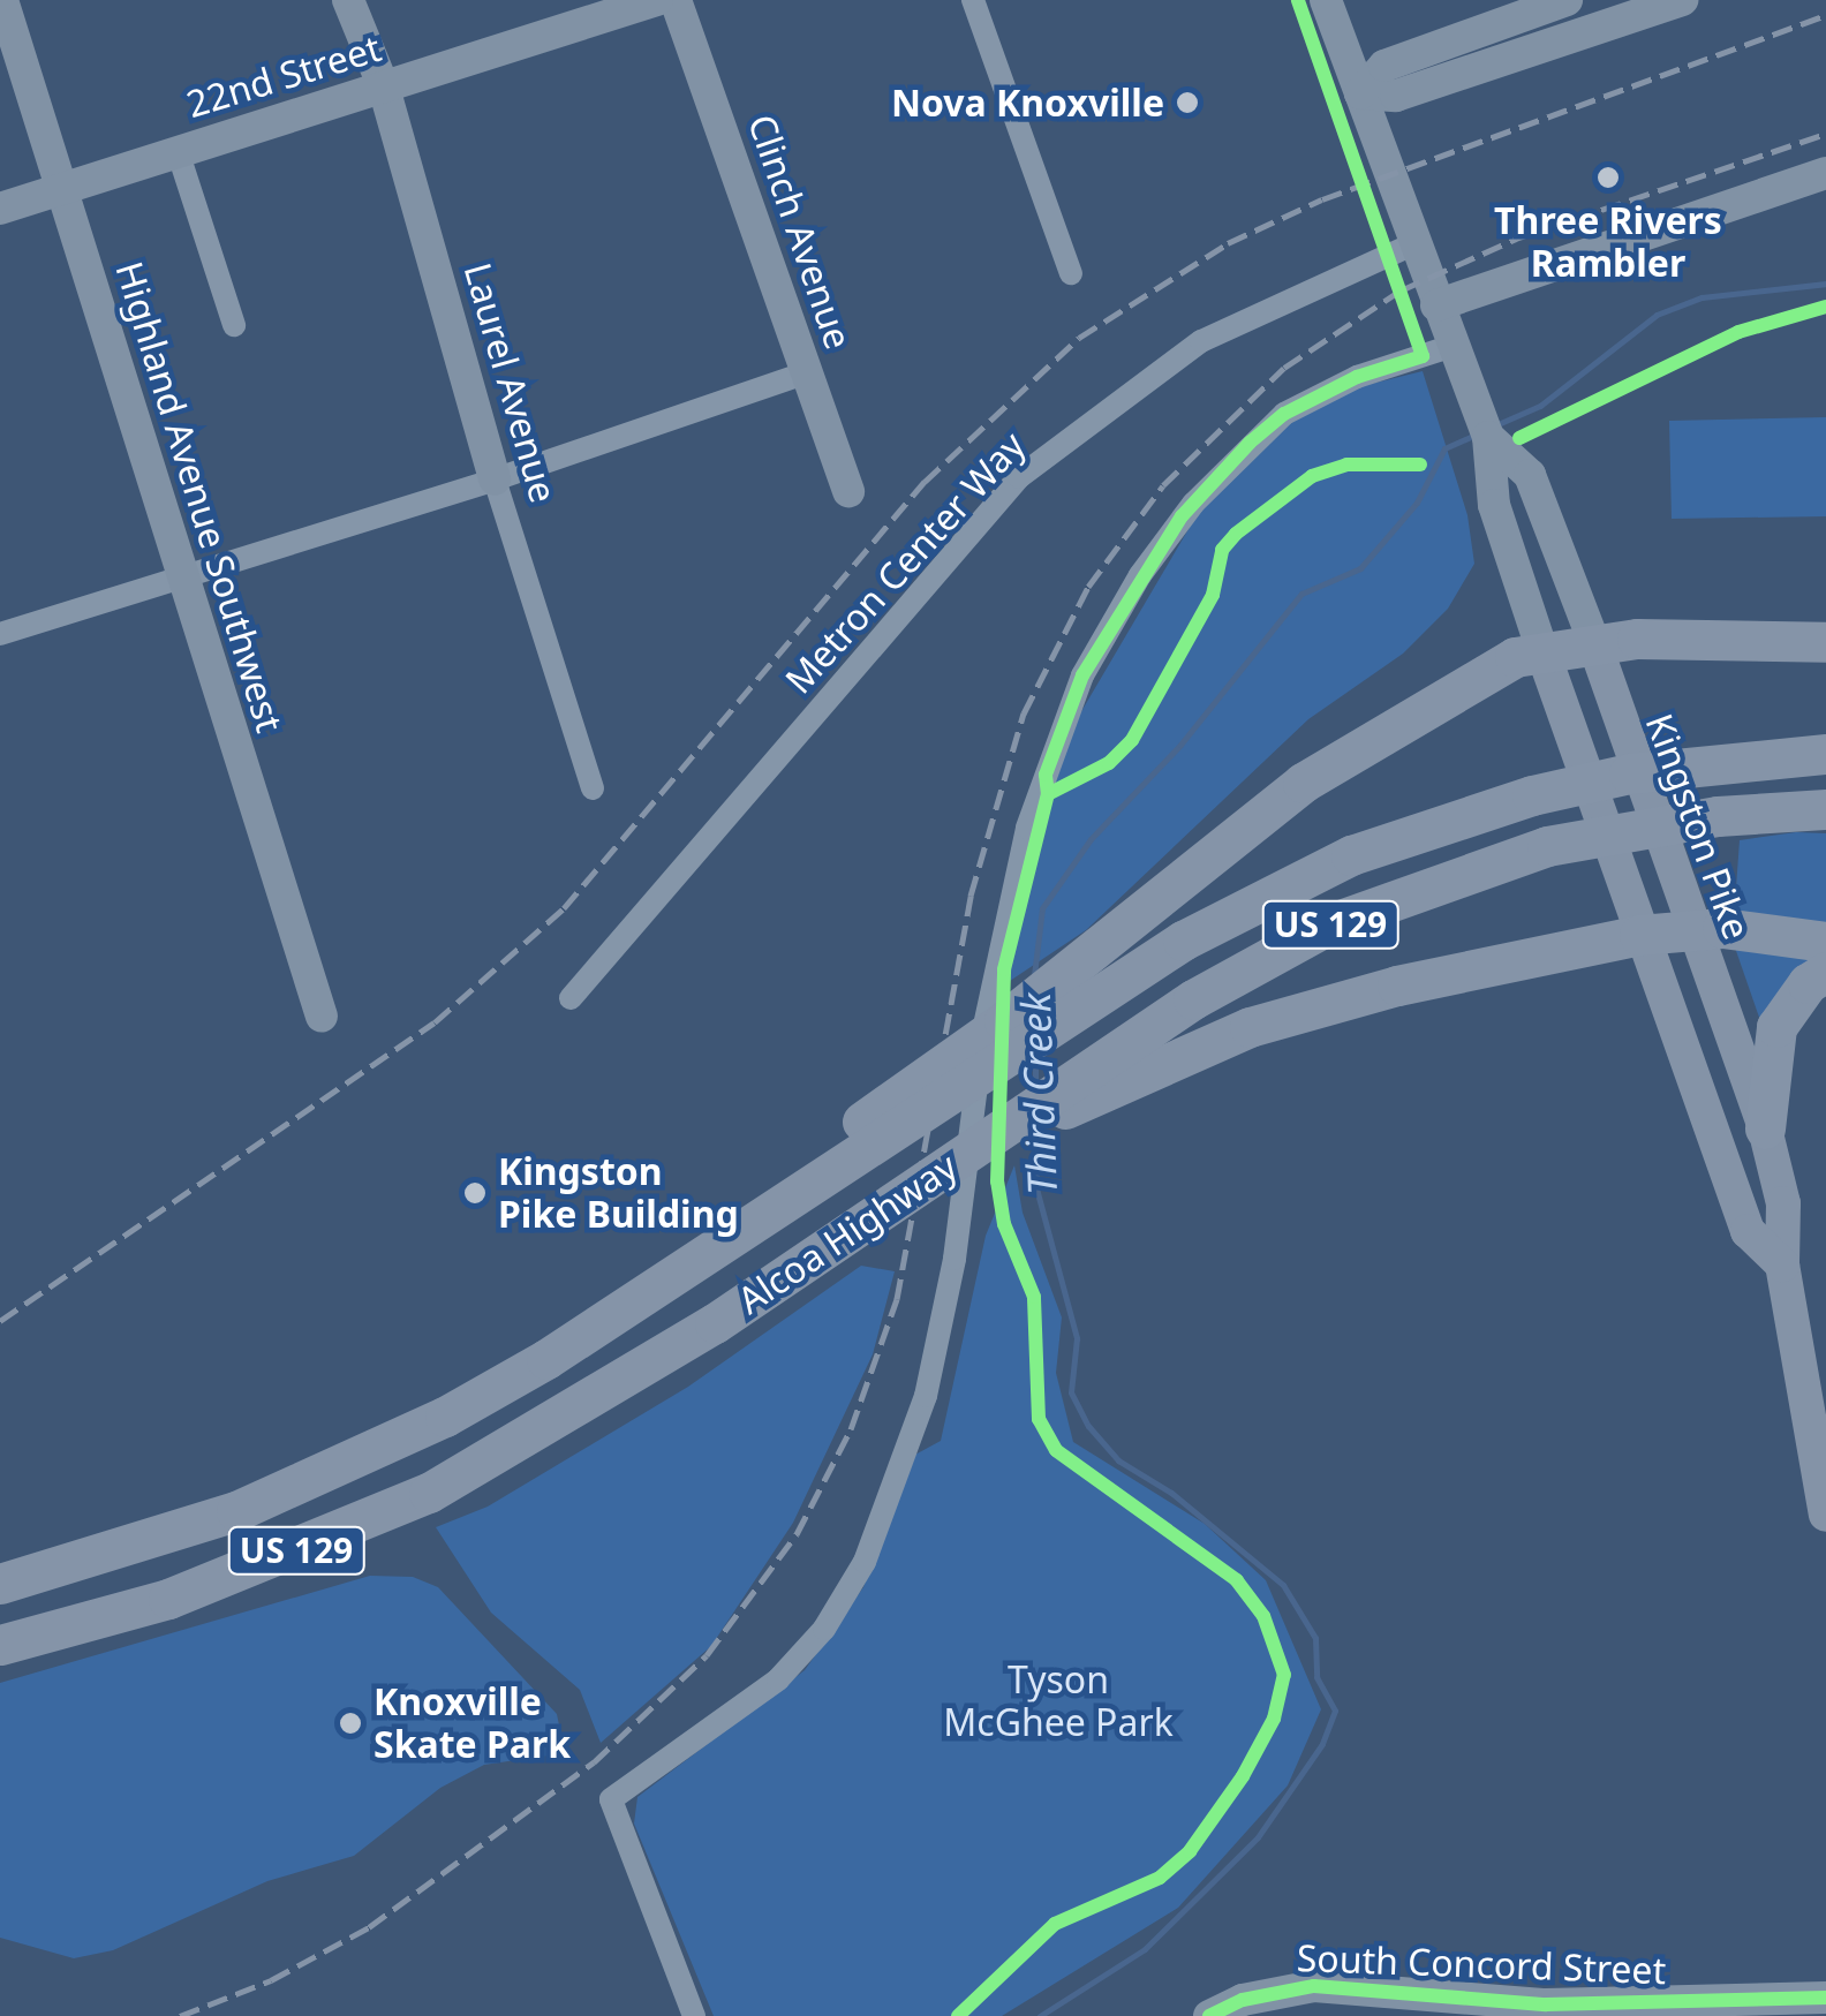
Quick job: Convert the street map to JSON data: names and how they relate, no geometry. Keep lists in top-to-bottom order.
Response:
{
  "streets": {
    "highway": ["US 129", "Alcoa Highway"],
    "main road": ["Kingston Pike"],
    "street": [
      "22nd Street",
      "Clinch Avenue",
      "Laurel Avenue",
      "Highland Avenue Southwest",
      "Metron Center Way",
      "South Concord Street"
    ]
  },
  "crossings": [
    ["22nd Street", "Laurel Avenue"],
    ["22nd Street", "Highland Avenue Southwest"],
    ["Metron Center Way", "Kingston Pike"],
    ["US 129", "Alcoa Highway"]
  ],
  "water": ["Third Creek"],
  "parks": ["Tyson McGhee Park"],
  "places": [
    "Nova Knoxville",
    "Three Rivers Rambler",
    "Kingston Pike Building",
    "Knoxville Skate Park"
  ]
}
